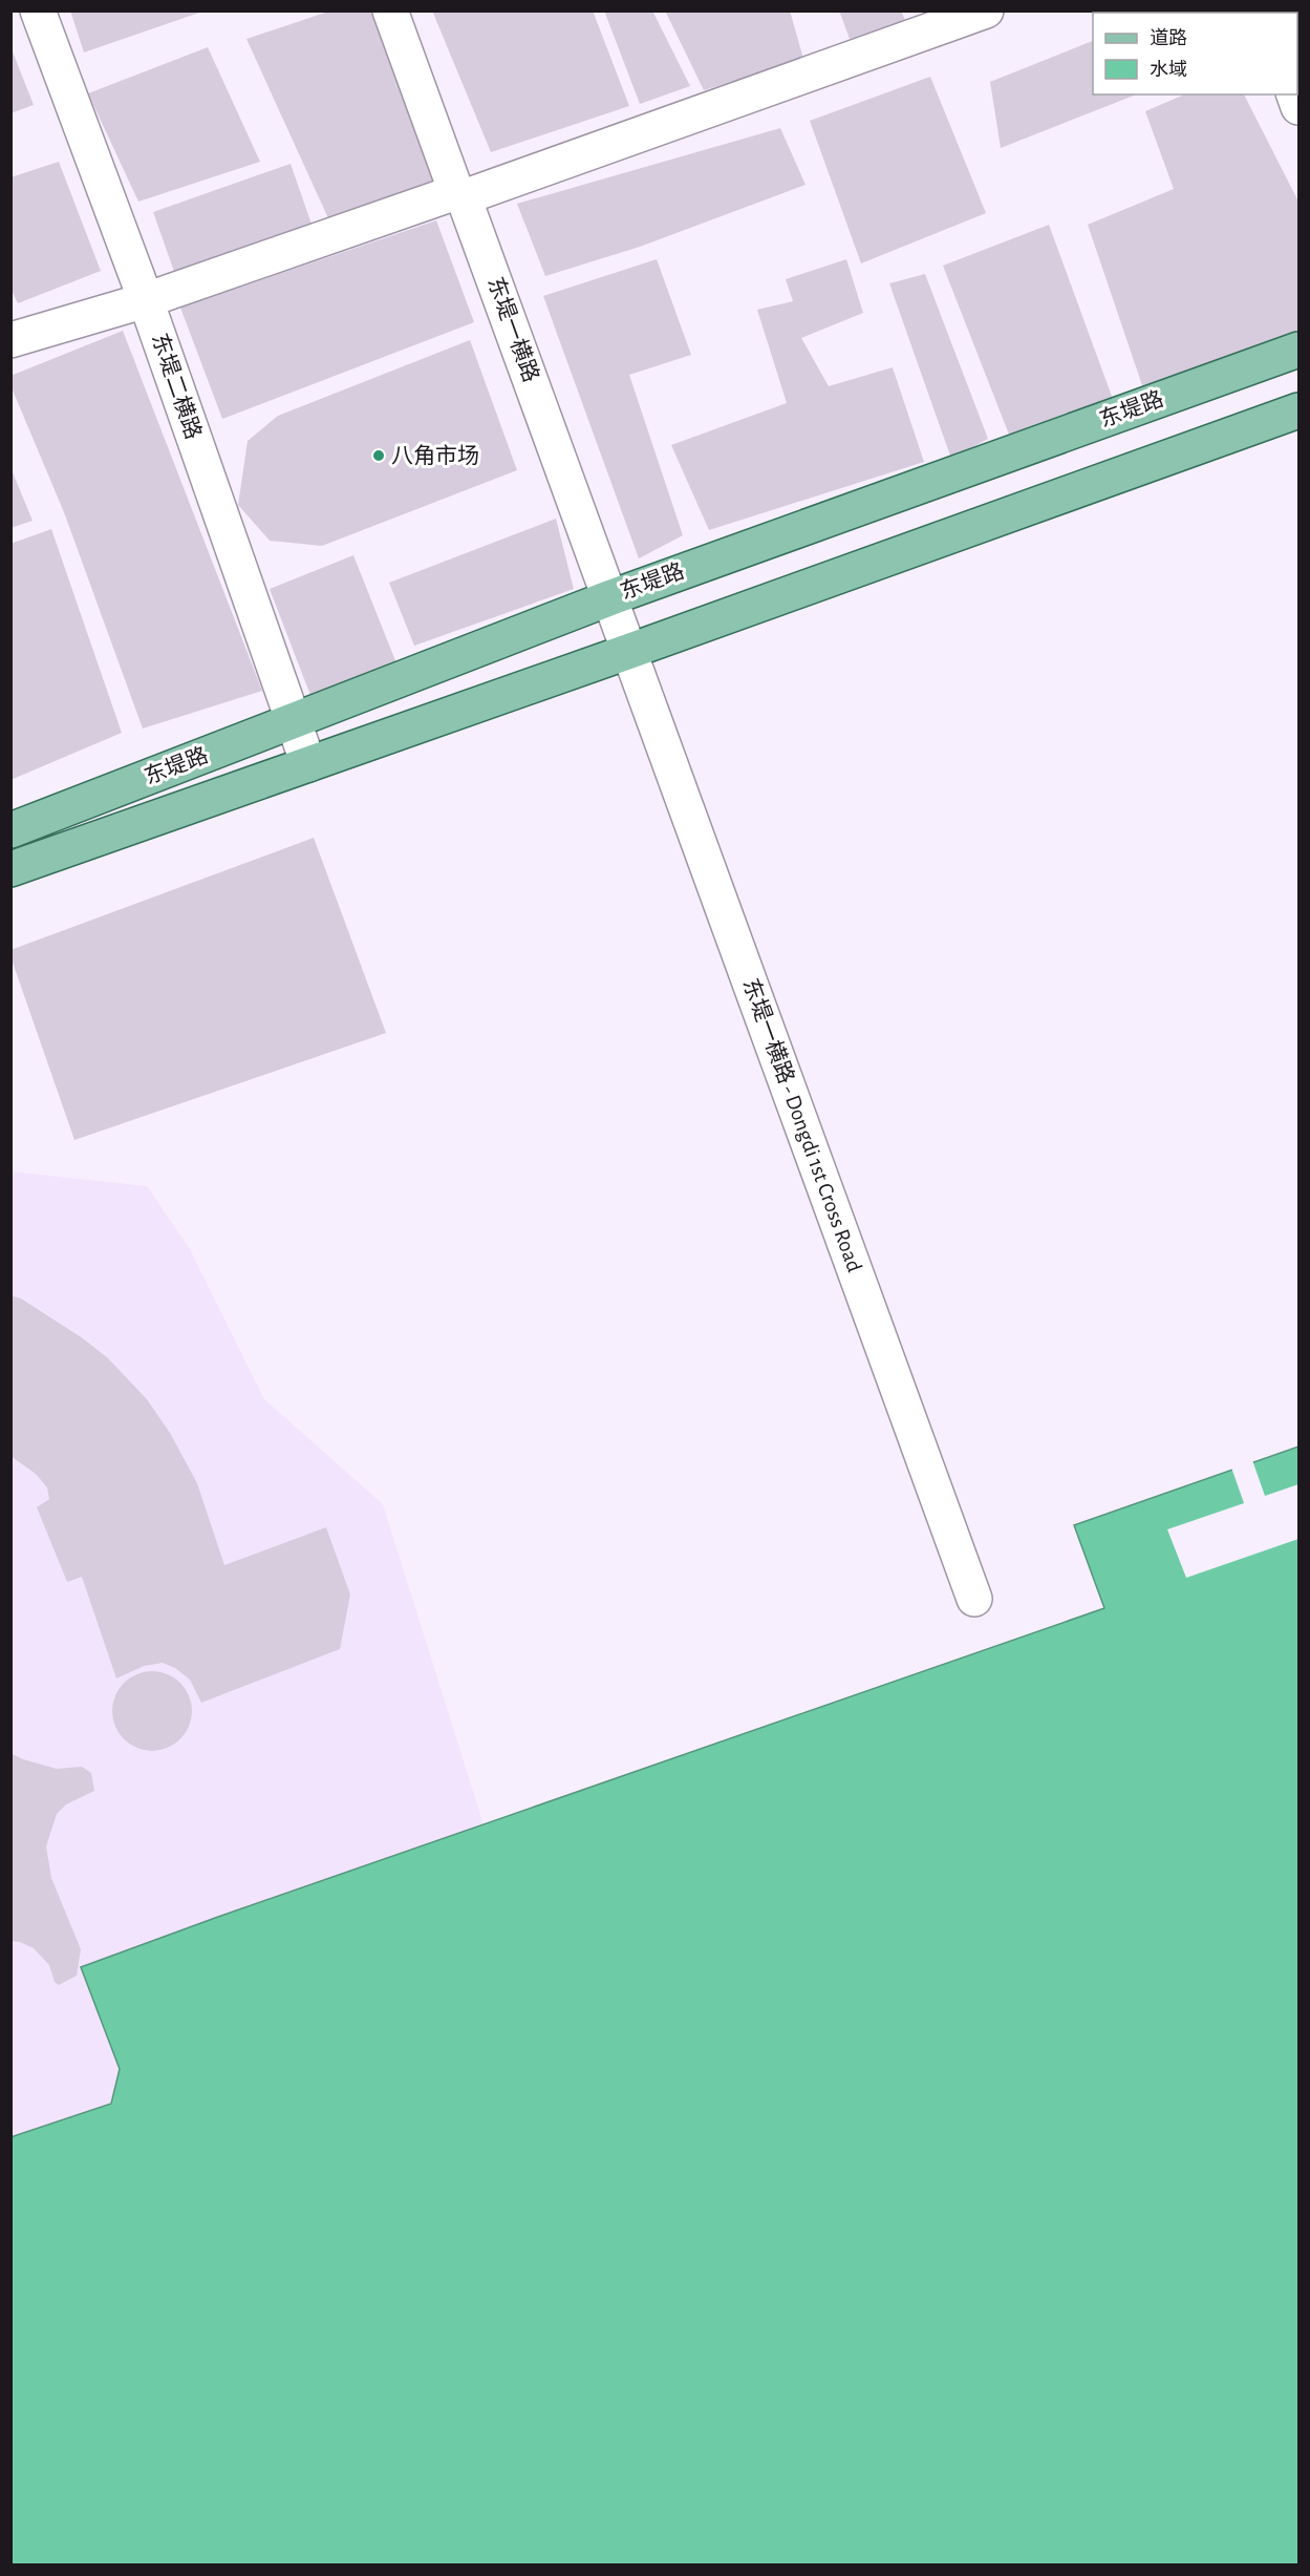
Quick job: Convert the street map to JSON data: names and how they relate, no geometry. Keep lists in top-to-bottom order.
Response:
{
  "streets": {
    "main road": ["东堤路"],
    "street": ["东堤一横路", "东堤二横路", "东堤一横路 - Dongdi 1st Cross Road"]
  },
  "crossings": [
    ["东堤一横路", "东堤路"],
    ["东堤一横路", "东堤一横路 - Dongdi 1st Cross Road"],
    ["东堤二横路", "东堤路"],
    ["东堤路", "东堤一横路 - Dongdi 1st Cross Road"]
  ],
  "places": ["八角市场"],
  "legend": ["道路", "水域"]
}
